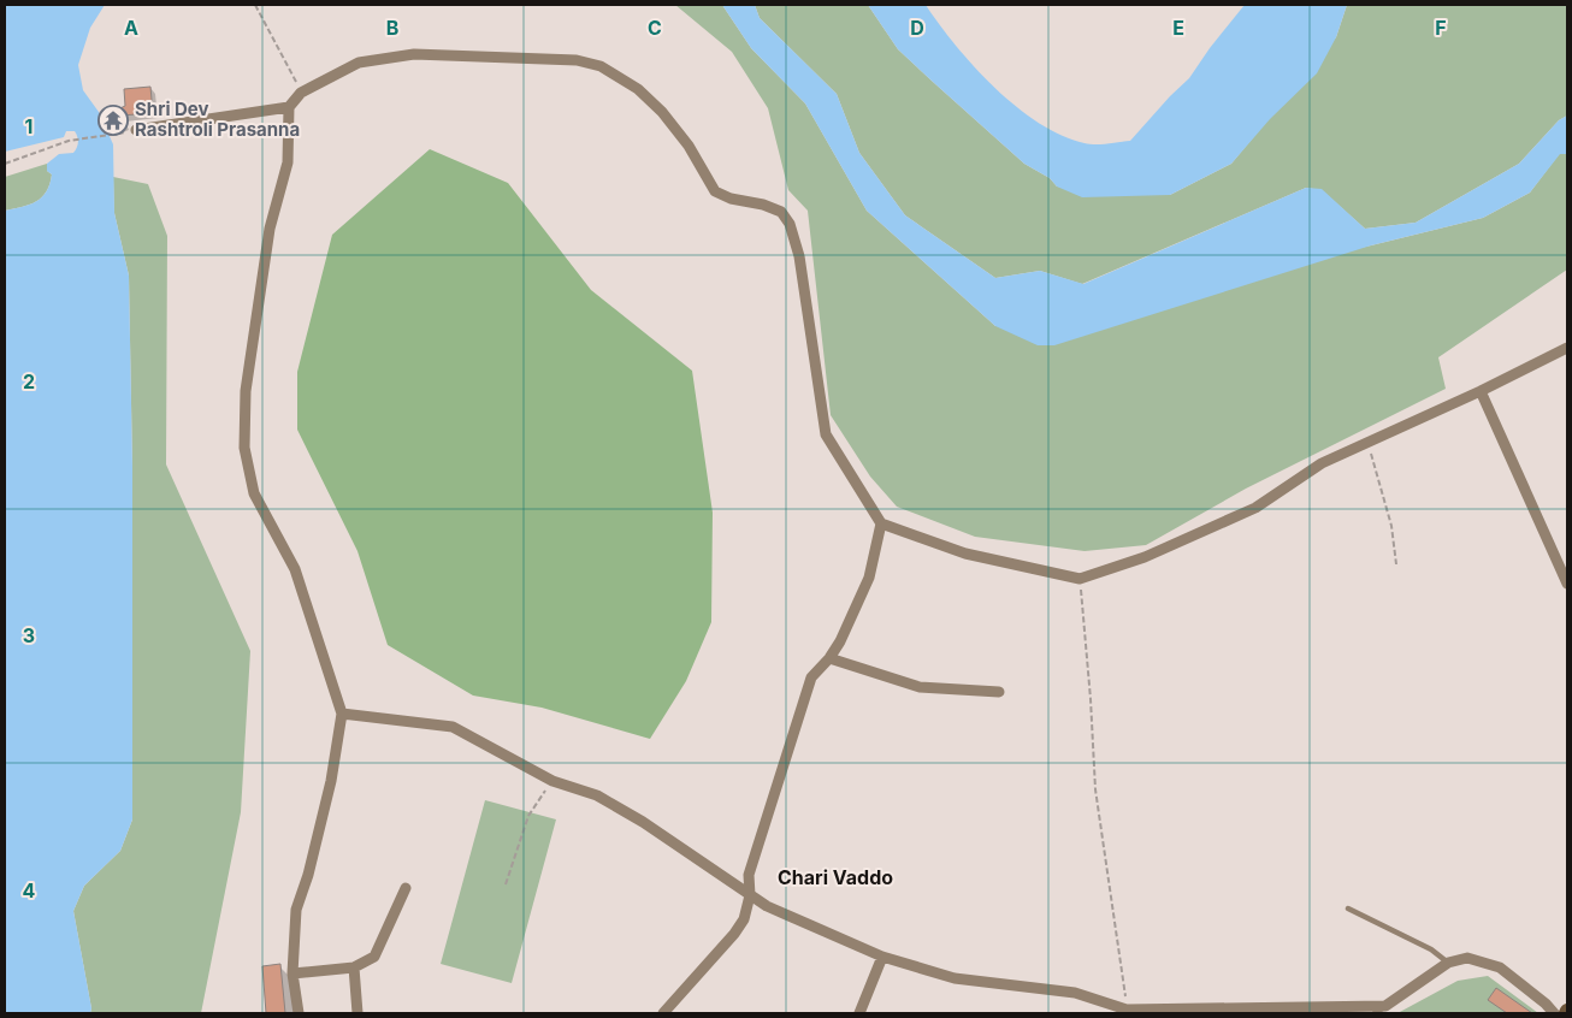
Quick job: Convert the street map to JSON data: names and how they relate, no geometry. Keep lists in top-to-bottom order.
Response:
{
  "districts": ["Chari Vaddo"],
  "places": {
    "temple": ["Shri Dev Rashtroli Prasanna"]
  },
  "grid": {
    "columns": [
      "A",
      "B",
      "C",
      "D",
      "E",
      "F"
    ],
    "rows": [
      "1",
      "2",
      "3",
      "4"
    ]
  }
}
